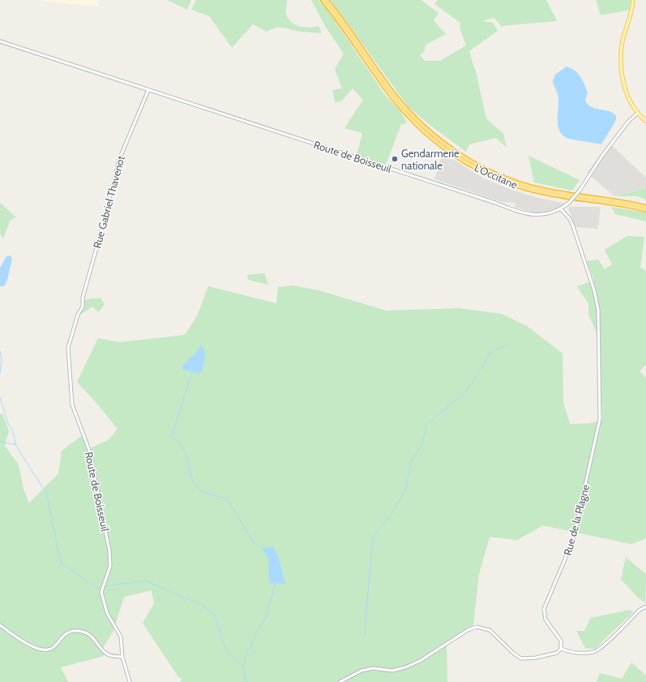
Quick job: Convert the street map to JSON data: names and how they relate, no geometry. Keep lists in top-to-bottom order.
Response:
{
  "streets": {
    "highway": ["L'Occitane"],
    "main road": ["Route de Boisseuil", "Rue Gabriel Thavenot", "Rue de la Plagne"]
  },
  "crossings": [
    ["Route de Boisseuil", "Rue Gabriel Thavenot"],
    ["Route de Boisseuil", "Rue de la Plagne"]
  ],
  "places": ["Gendarmerie nationale"]
}
